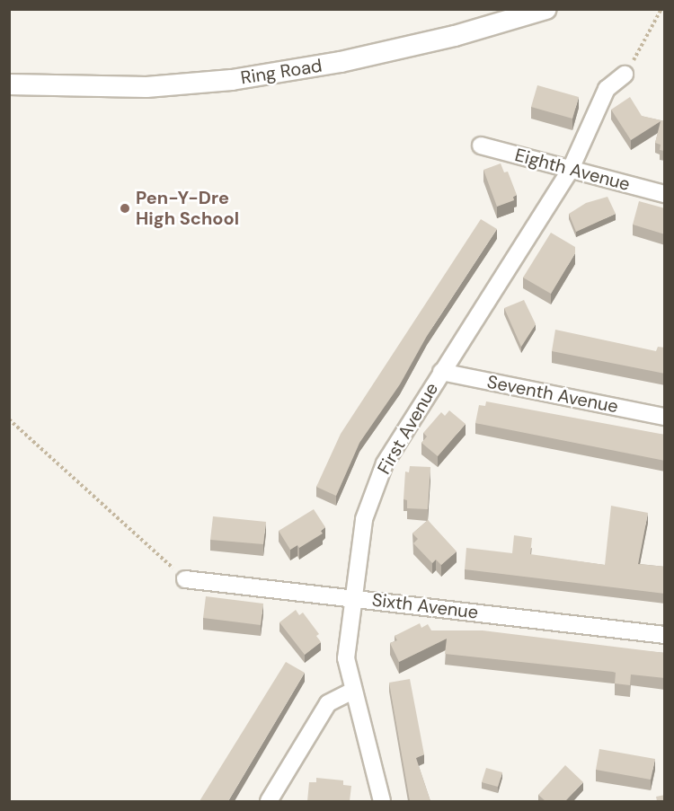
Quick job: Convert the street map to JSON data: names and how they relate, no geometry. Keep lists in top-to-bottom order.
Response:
{
  "streets": {
    "street": [
      "Ring Road",
      "Eighth Avenue",
      "Seventh Avenue",
      "First Avenue",
      "Sixth Avenue"
    ]
  },
  "crossings": [
    ["Eighth Avenue", "First Avenue"],
    ["Seventh Avenue", "First Avenue"],
    ["First Avenue", "Sixth Avenue"]
  ],
  "places": ["Pen-Y-Dre High School"]
}
